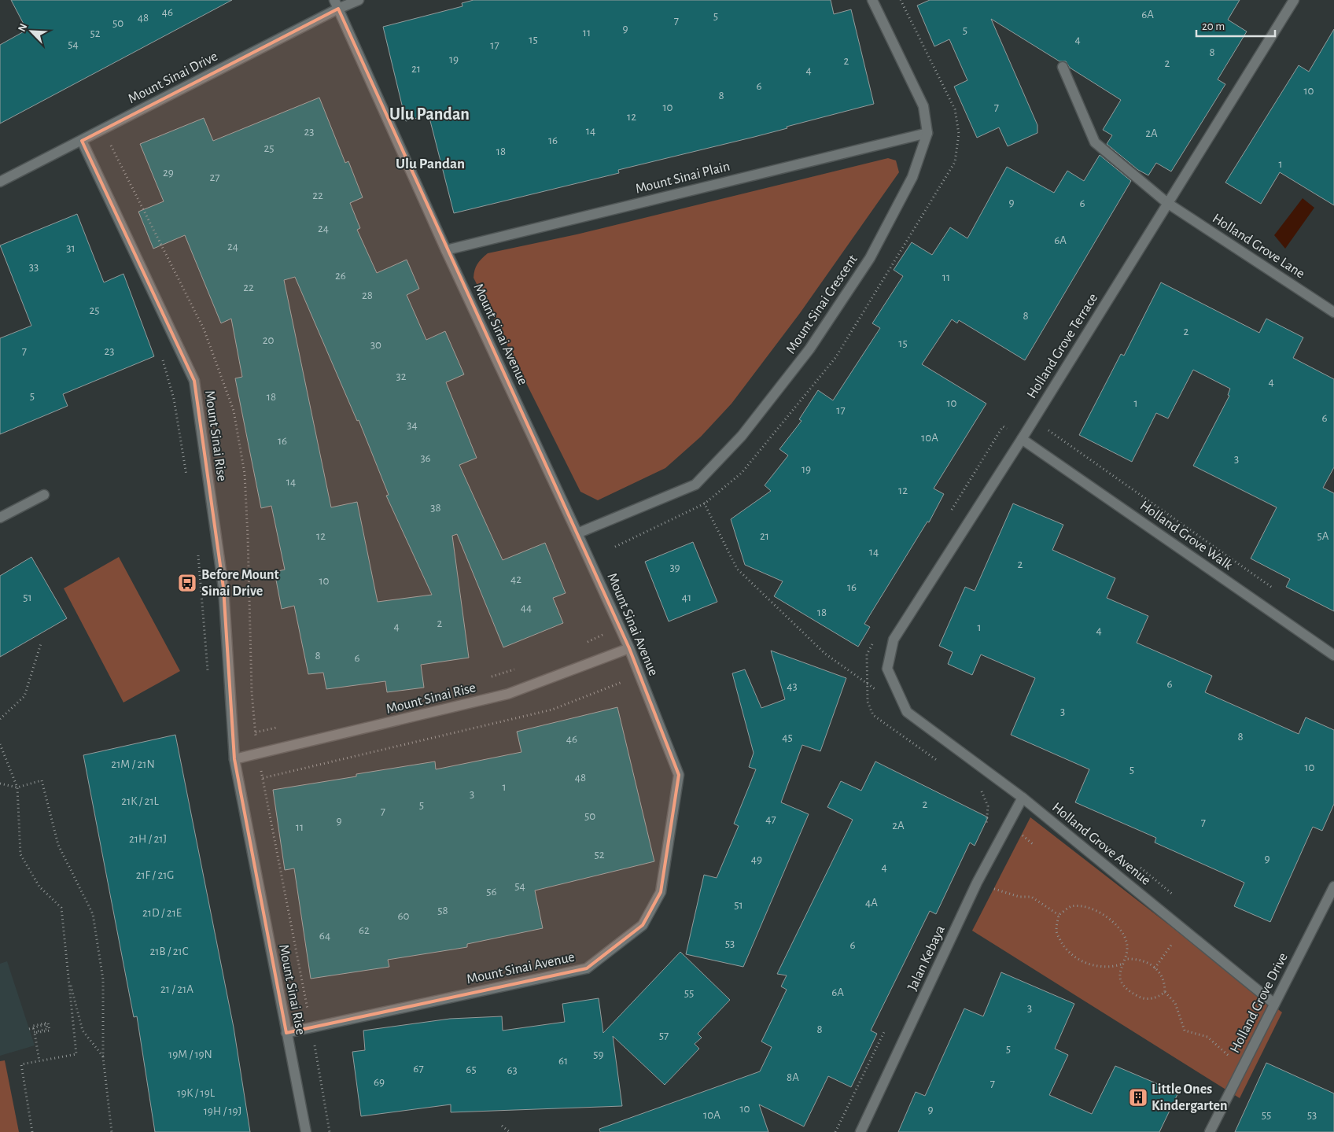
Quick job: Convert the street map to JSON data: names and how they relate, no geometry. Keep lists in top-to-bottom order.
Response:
{
  "streets": {
    "street": [
      "Mount Sinai Drive",
      "Mount Sinai Plain",
      "Holland Grove Lane",
      "Mount Sinai Crescent",
      "Mount Sinai Avenue",
      "Holland Grove Terrace",
      "Mount Sinai Rise",
      "Holland Grove Walk",
      "Holland Grove Avenue",
      "Jalan Kebaya",
      "Holland Grove Drive"
    ]
  },
  "crossings": [
    ["Mount Sinai Drive", "Mount Sinai Avenue"],
    ["Mount Sinai Drive", "Mount Sinai Rise"],
    ["Mount Sinai Plain", "Mount Sinai Crescent"],
    ["Mount Sinai Plain", "Mount Sinai Avenue"],
    ["Holland Grove Lane", "Holland Grove Terrace"],
    ["Mount Sinai Crescent", "Mount Sinai Avenue"],
    ["Mount Sinai Avenue", "Mount Sinai Rise"],
    ["Holland Grove Terrace", "Holland Grove Walk"],
    ["Holland Grove Terrace", "Holland Grove Avenue"],
    ["Holland Grove Avenue", "Jalan Kebaya"],
    ["Holland Grove Avenue", "Holland Grove Drive"]
  ],
  "districts": ["Ulu Pandan", "Ulu Pandan"],
  "places": {
    "bus stop": ["Before Mount Sinai Drive"],
    "building": ["Little Ones Kindergarten"]
  },
  "house_numbers": [
    "46",
    "6A",
    "5",
    "48",
    "7",
    "50",
    "9",
    "5",
    "11",
    "52",
    "15",
    "4",
    "54",
    "17",
    "8",
    "19",
    "2",
    "2",
    "21",
    "4",
    "6",
    "10",
    "8",
    "10",
    "7",
    "12",
    "14",
    "23",
    "2A",
    "16",
    "25",
    "18",
    "1",
    "29",
    "27",
    "22",
    "9",
    "6",
    "24",
    "6A",
    "24",
    "31",
    "33",
    "26",
    "11",
    "22",
    "28",
    "25",
    "8",
    "2",
    "20",
    "15",
    "30",
    "7",
    "23",
    "32",
    "4",
    "5",
    "18",
    "10",
    "1",
    "17",
    "6",
    "34",
    "10A",
    "16",
    "36",
    "3",
    "19",
    "14",
    "12",
    "38",
    "12",
    "21",
    "5A",
    "14",
    "2",
    "39",
    "42",
    "10",
    "16",
    "51",
    "41",
    "44",
    "18",
    "2",
    "4",
    "1",
    "4",
    "8",
    "6",
    "6",
    "43",
    "3",
    "8",
    "45",
    "46",
    "21M / 21N",
    "10",
    "5",
    "48",
    "1",
    "3",
    "21K / 21L",
    "2",
    "5",
    "7",
    "50",
    "47",
    "9",
    "7",
    "2A",
    "11",
    "21H / 21J",
    "52",
    "9",
    "49",
    "4",
    "21F / 21G",
    "54",
    "56",
    "4A",
    "51",
    "58",
    "21D / 21E",
    "60",
    "62",
    "64",
    "53",
    "6",
    "21B / 21C",
    "21 / 21A",
    "6A",
    "55",
    "3",
    "8",
    "57",
    "5",
    "19M / 19N",
    "59",
    "61",
    "67",
    "65",
    "63",
    "8A",
    "69",
    "7",
    "19K / 19L",
    "10",
    "9",
    "19H / 19J",
    "10A",
    "55",
    "53"
  ],
  "scale_bar": "20 m",
  "north": "top left"
}
